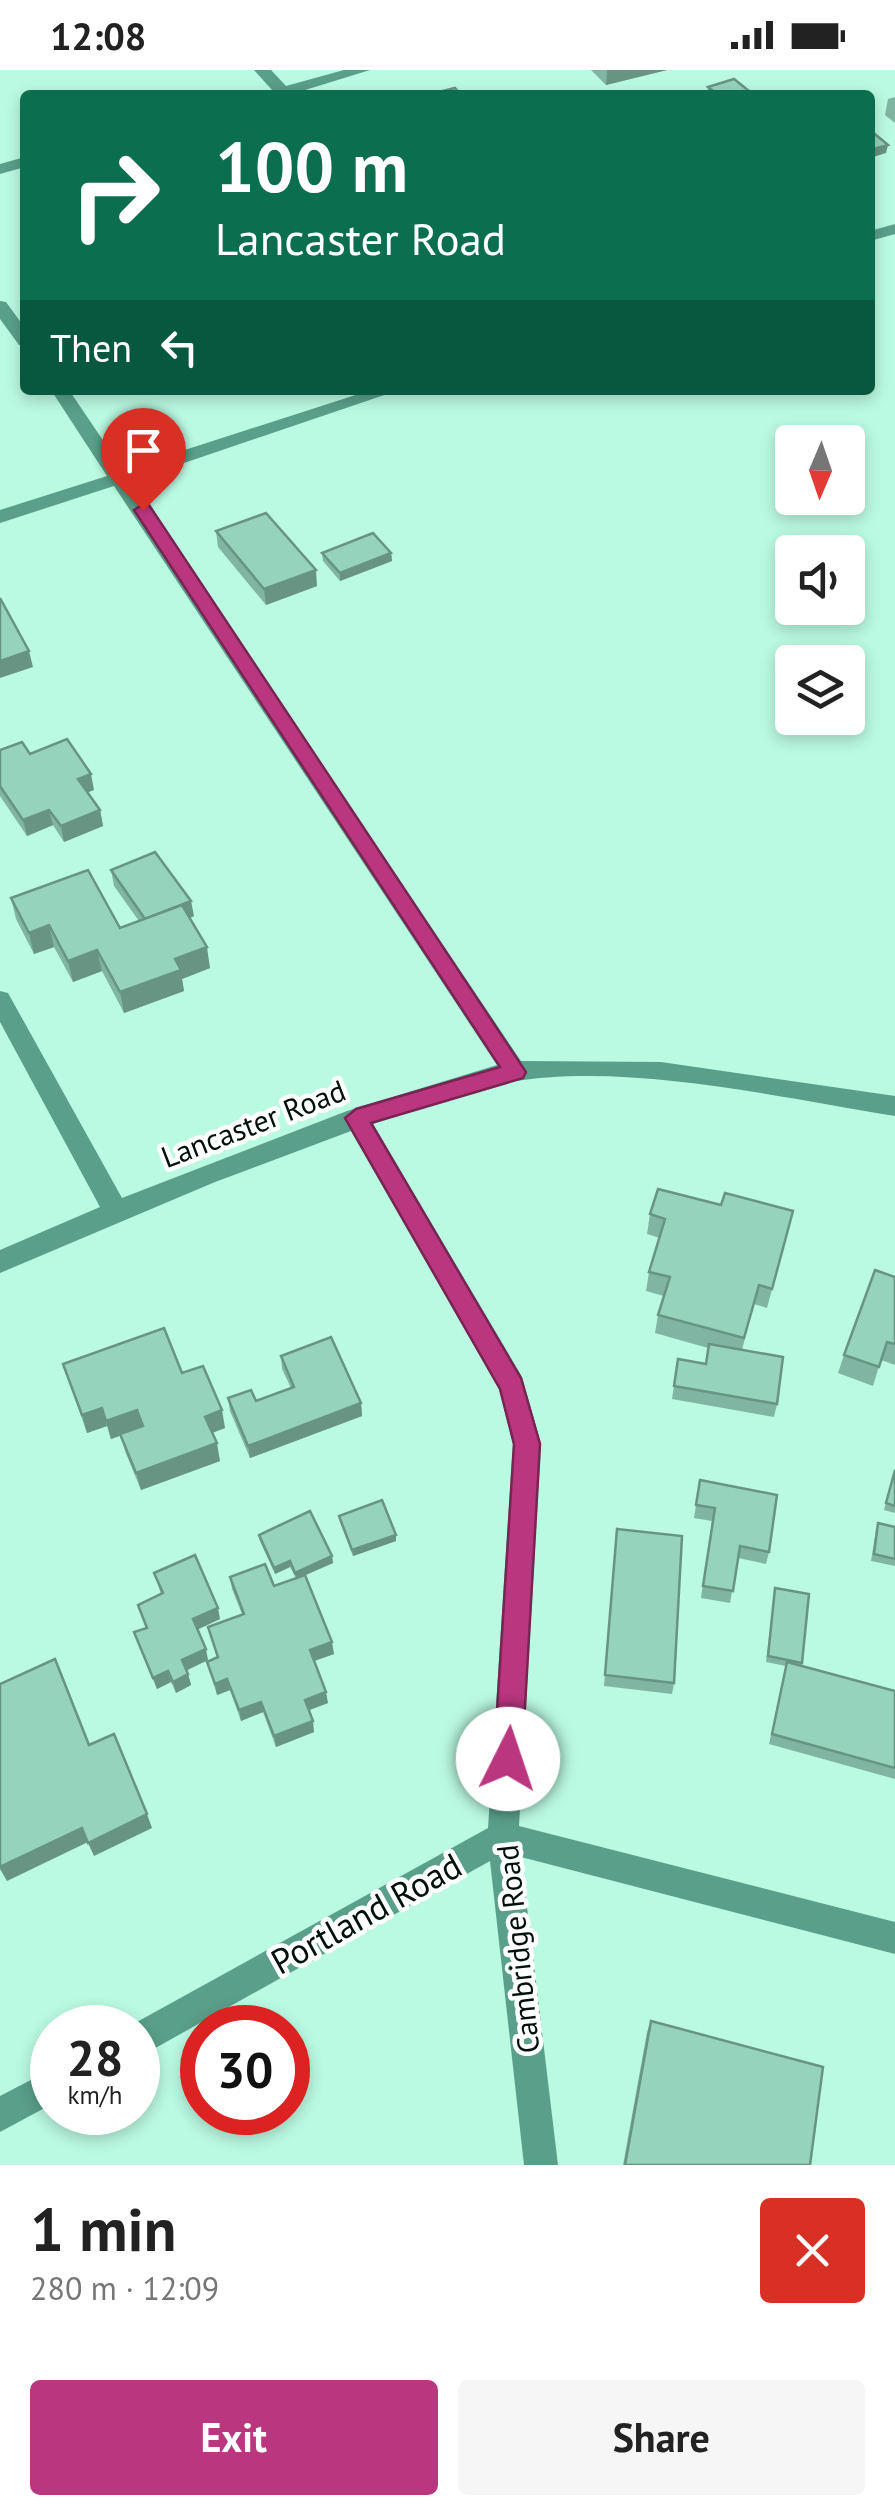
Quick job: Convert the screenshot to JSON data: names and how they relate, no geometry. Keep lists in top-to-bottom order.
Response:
{
  "streets": {
    "street": ["Lancaster Road", "Portland Road", "Cambridge Road"]
  },
  "crossings": [
    ["Lancaster Road", "Cambridge Road"],
    ["Portland Road", "Cambridge Road"]
  ],
  "north": "bottom",
  "page": {
    "status": "12:08",
    "turn": ["100 m", "Lancaster Road"],
    "then": "Then",
    "speed": "28 km/h",
    "limit": "30",
    "heading": ["1 min", "280 m · 12:09"],
    "buttons": ["Exit", "Share"]
  }
}
